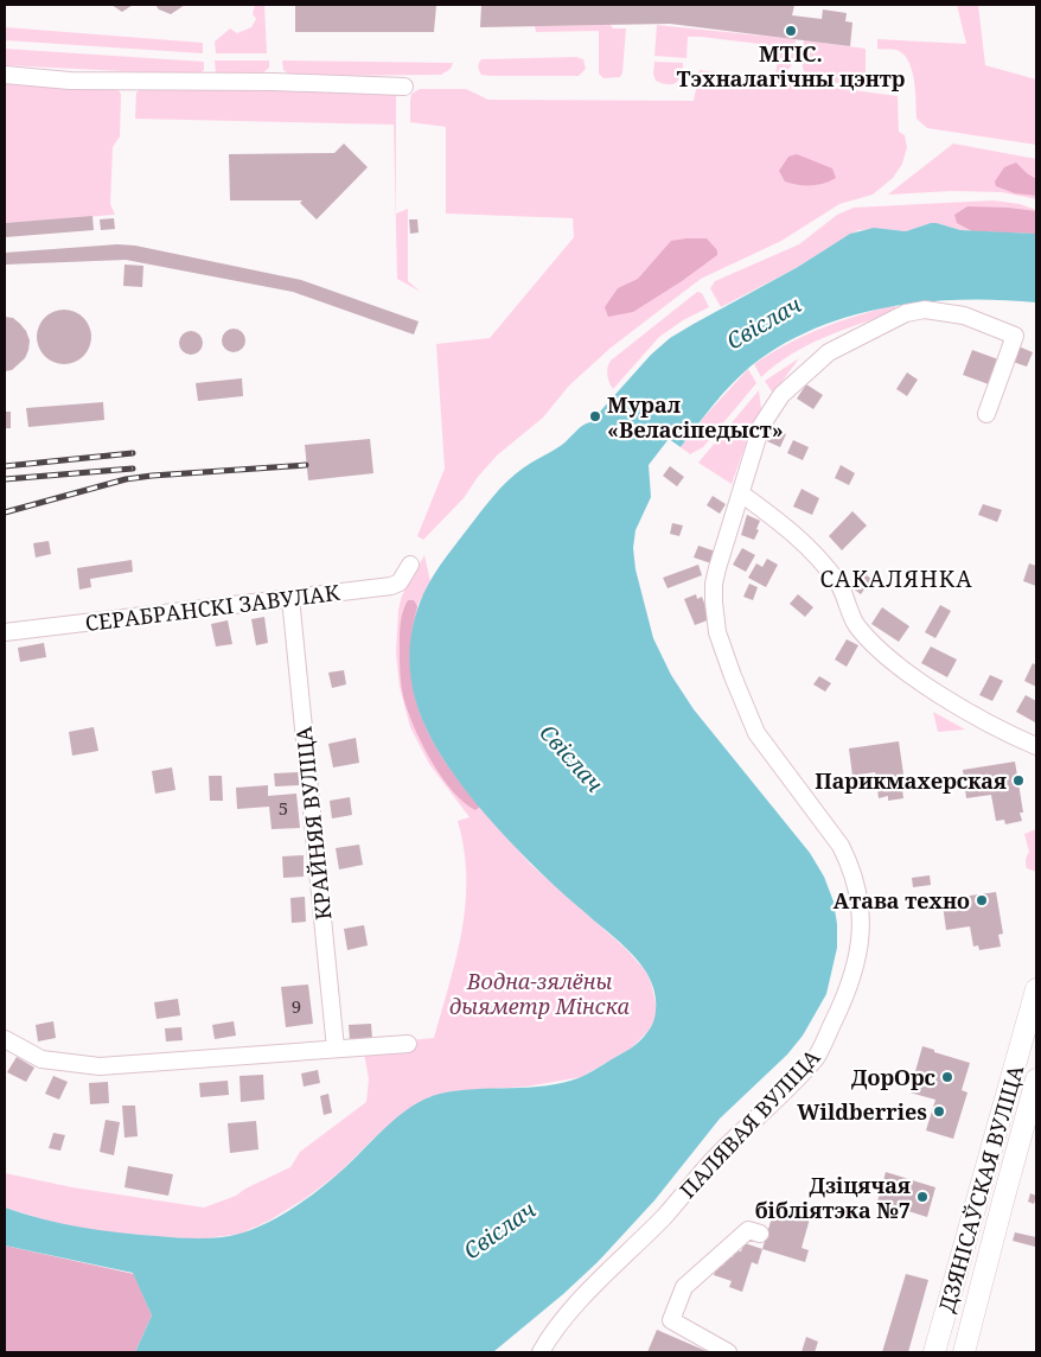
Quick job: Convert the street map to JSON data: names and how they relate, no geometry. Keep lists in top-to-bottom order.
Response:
{
  "streets": {
    "main road": ["ДЗЯНІСАЎСКАЯ ВУЛІЦА"],
    "street": ["СЕРАБРАНСКІ ЗАВУЛАК", "КРАЙНЯЯ ВУЛІЦА", "ПАЛЯВАЯ ВУЛІЦА"]
  },
  "crossings": [
    ["СЕРАБРАНСКІ ЗАВУЛАК", "КРАЙНЯЯ ВУЛІЦА"]
  ],
  "districts": ["САКАЛЯНКА"],
  "water": ["Свіслач"],
  "parks": ["Водна-зялёны дыяметр Мінска"],
  "places": [
    "МТІС. Тэхналагічны цэнтр",
    "Мурал «Веласіпедыст»",
    "Парикмахерская",
    "Атава техно",
    "ДорОрс",
    "Wildberries",
    "Дзіцячая бібліятэка №7"
  ],
  "house_numbers": ["5", "9"]
}
